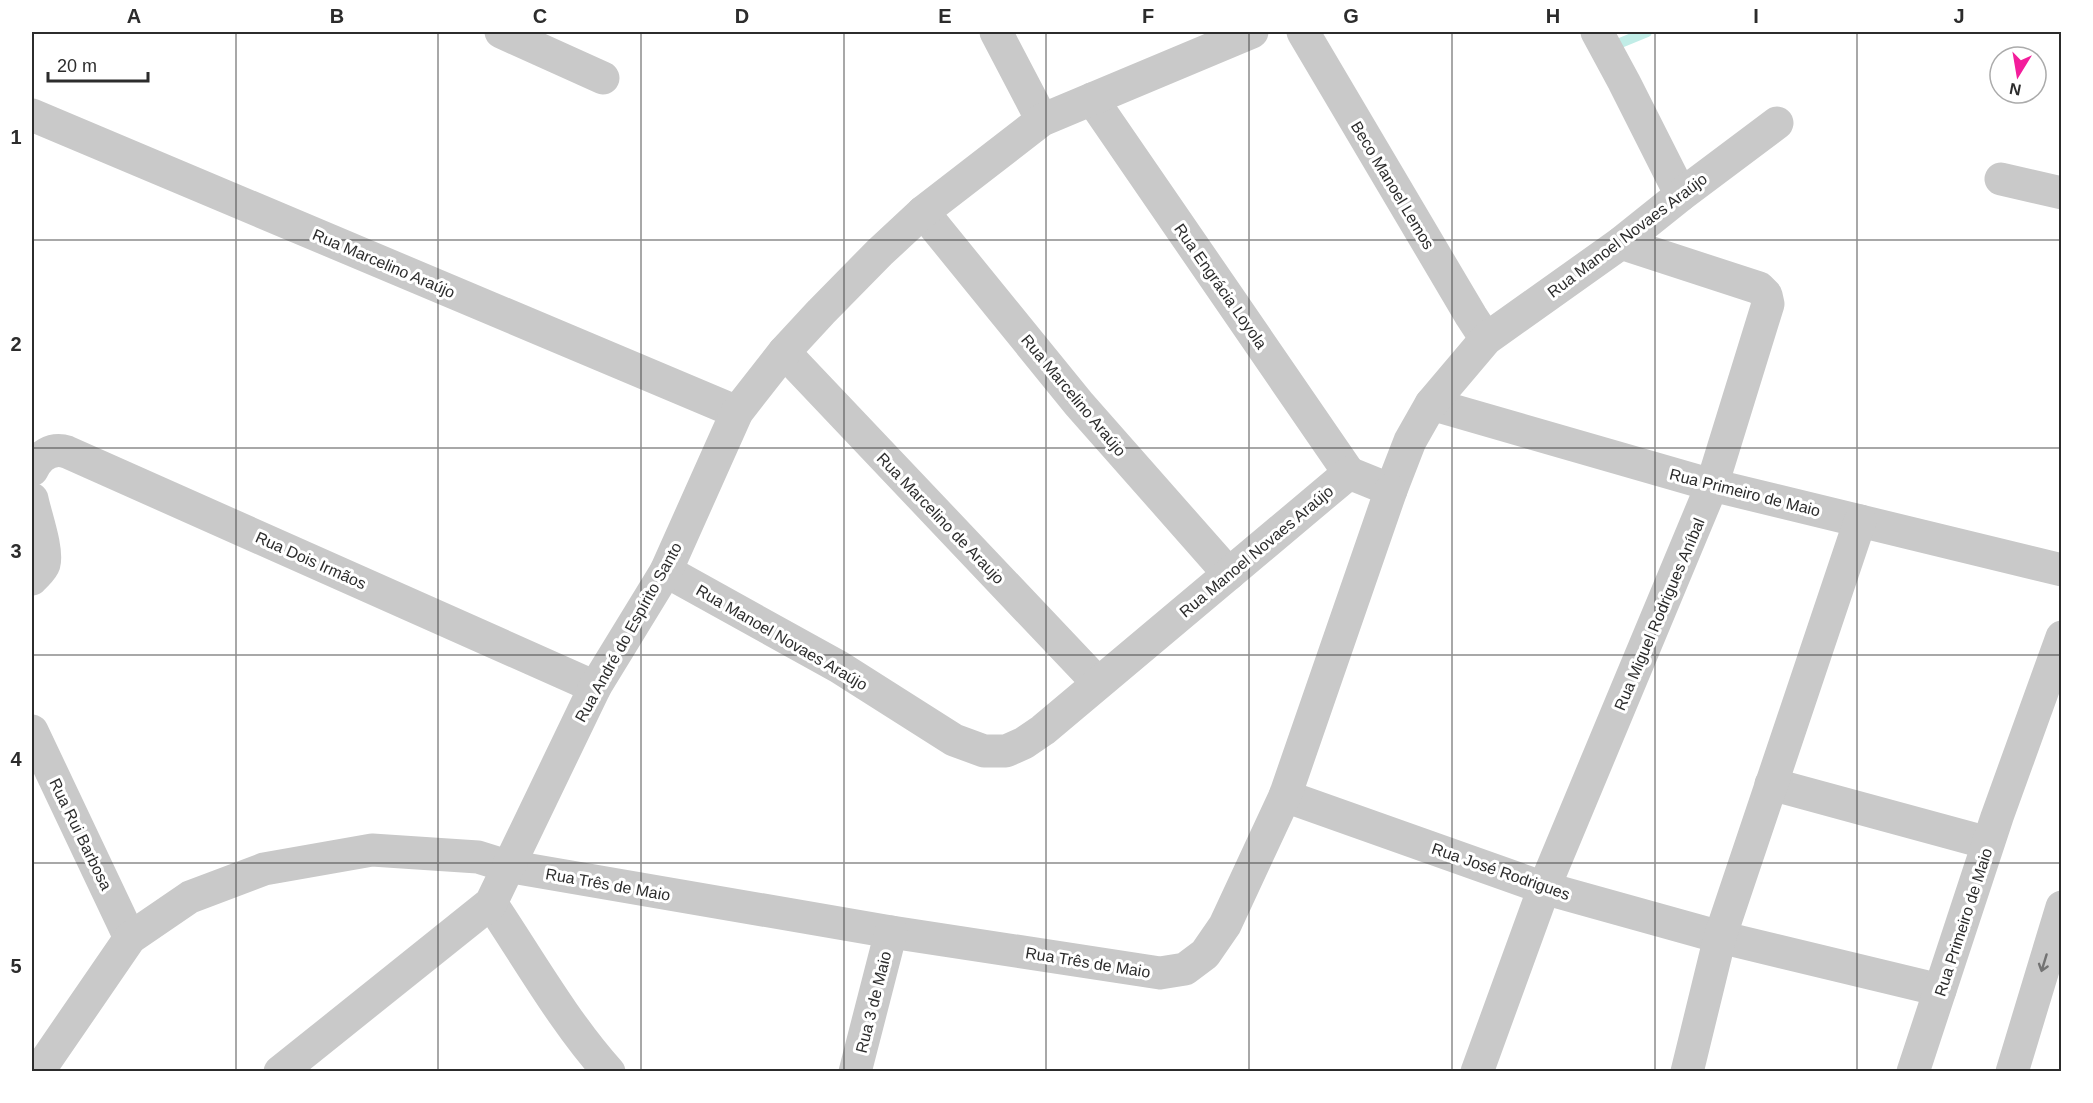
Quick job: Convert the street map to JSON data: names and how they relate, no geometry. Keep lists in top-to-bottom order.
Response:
{
  "streets": {
    "street": [
      "Beco Manoel Lemos",
      "Rua Manoel Novaes Araújo",
      "Rua Marcelino Araújo",
      "Rua Engrácia Loyola",
      "Rua Primeiro de Maio",
      "Rua Marcelino de Araujo",
      "Rua Dois Irmãos",
      "Rua Miguel Rodrigues Aníbal",
      "Rua André do Espírito Santo",
      "Rua Rui Barbosa",
      "Rua José Rodrigues",
      "Rua Três de Maio",
      "Rua 3 de Maio"
    ]
  },
  "crossings": [
    ["Beco Manoel Lemos", "Rua Manoel Novaes Araújo"],
    ["Rua Manoel Novaes Araújo", "Rua Marcelino Araújo"],
    ["Rua Manoel Novaes Araújo", "Rua Engrácia Loyola"],
    ["Rua Manoel Novaes Araújo", "Rua Primeiro de Maio"],
    ["Rua Manoel Novaes Araújo", "Rua Marcelino de Araujo"],
    ["Rua Manoel Novaes Araújo", "Rua Miguel Rodrigues Aníbal"],
    ["Rua Manoel Novaes Araújo", "Rua André do Espírito Santo"],
    ["Rua Manoel Novaes Araújo", "Rua Três de Maio"],
    ["Rua Marcelino Araújo", "Rua André do Espírito Santo"],
    ["Rua Engrácia Loyola", "Rua André do Espírito Santo"],
    ["Rua Primeiro de Maio", "Rua Miguel Rodrigues Aníbal"],
    ["Rua Primeiro de Maio", "Rua José Rodrigues"],
    ["Rua Marcelino de Araujo", "Rua André do Espírito Santo"],
    ["Rua Dois Irmãos", "Rua André do Espírito Santo"],
    ["Rua Miguel Rodrigues Aníbal", "Rua José Rodrigues"],
    ["Rua André do Espírito Santo", "Rua Três de Maio"],
    ["Rua Rui Barbosa", "Rua Três de Maio"],
    ["Rua José Rodrigues", "Rua Três de Maio"],
    ["Rua Três de Maio", "Rua 3 de Maio"]
  ],
  "scale_bar": "20 m",
  "north": "bottom",
  "grid": {
    "columns": [
      "A",
      "B",
      "C",
      "D",
      "E",
      "F",
      "G",
      "H",
      "I",
      "J"
    ],
    "rows": [
      "1",
      "2",
      "3",
      "4",
      "5"
    ]
  }
}
